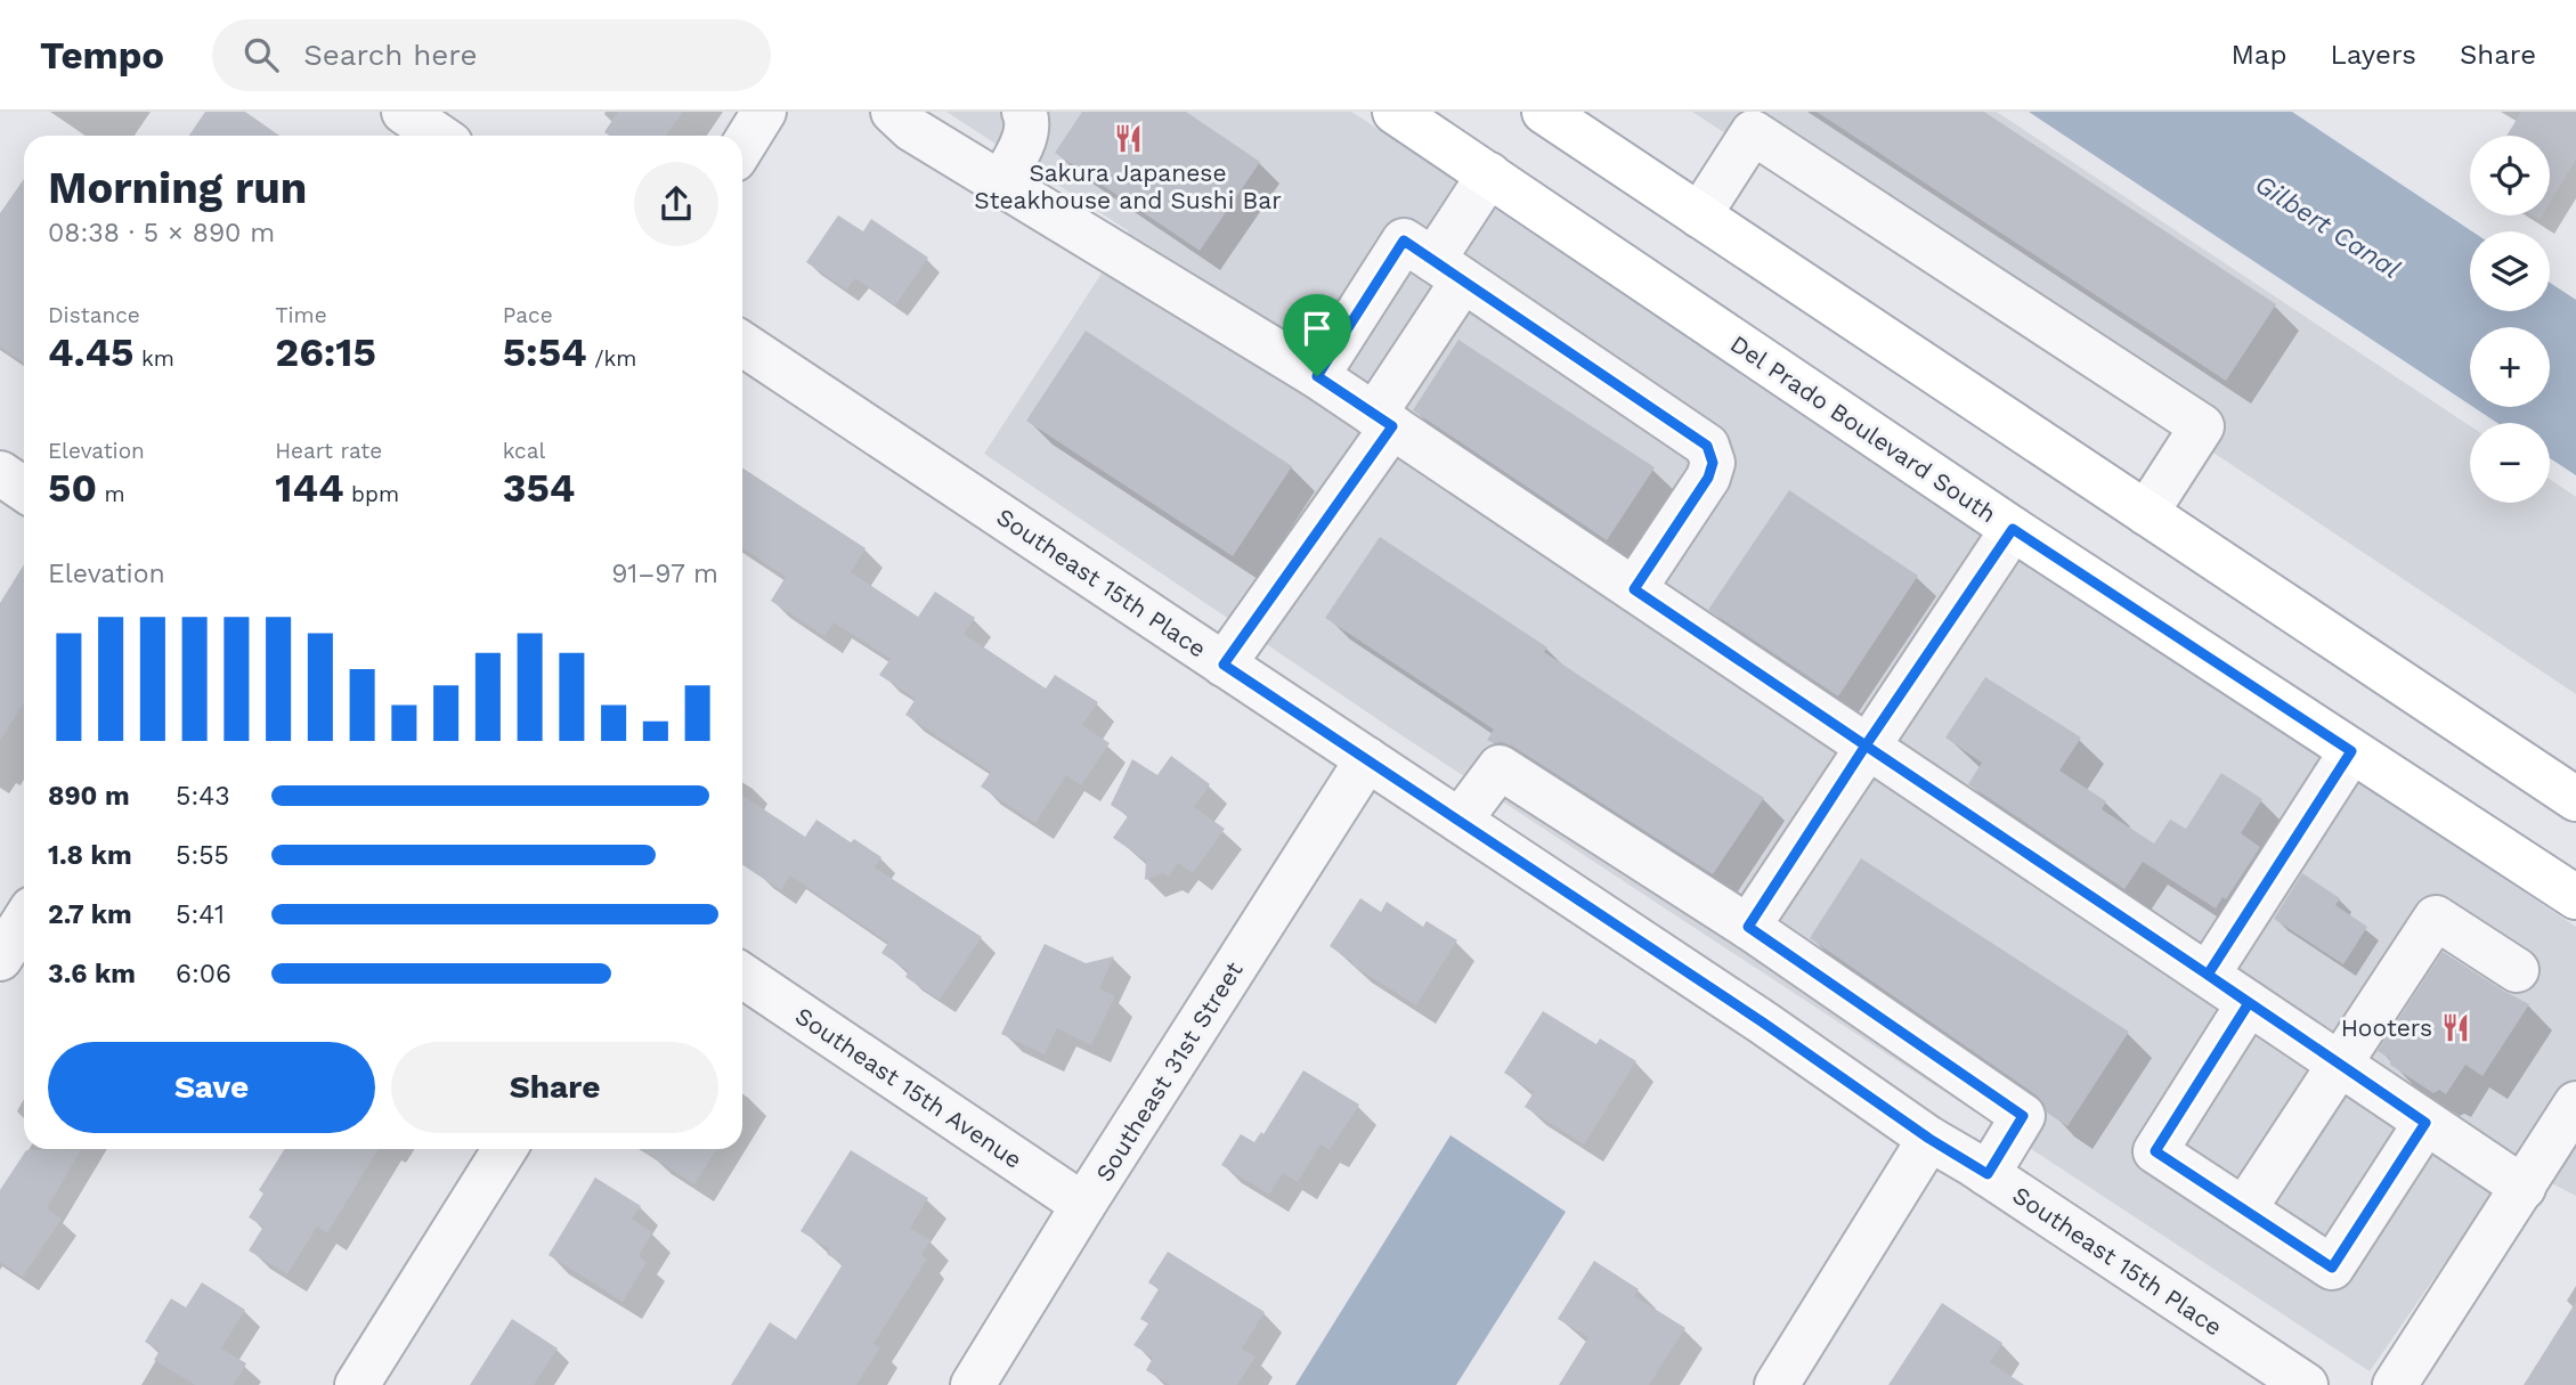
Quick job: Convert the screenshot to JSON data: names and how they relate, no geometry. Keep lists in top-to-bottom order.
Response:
{
  "streets": {
    "main road": ["Del Prado Boulevard South"],
    "street": ["Southeast 15th Place", "Southeast 31st Street", "Southeast 15th Avenue"]
  },
  "crossings": [
    ["Southeast 15th Place", "Southeast 31st Street"],
    ["Southeast 31st Street", "Southeast 15th Avenue"]
  ],
  "water": ["Gilbert Canal"],
  "places": {
    "restaurant": ["Sakura Japanese Steakhouse and Sushi Bar", "Hooters"]
  },
  "page": {
    "header": "Tempo",
    "search": "Search here",
    "nav": ["Map", "Layers", "Share"],
    "map_buttons": ["+", "−"],
    "heading": ["Morning run", "08:38 · 5 × 890 m"],
    "stats": [
      ["Distance", "4.45 km"],
      ["Time", "26:15"],
      ["Pace", "5:54 /km"],
      ["Elevation", "50 m"],
      ["Heart rate", "144 bpm"],
      ["kcal", "354"]
    ],
    "chart": ["Elevation", "91–97 m"],
    "list": [
      {
        "name": "890 m",
        "note": "5:43"
      },
      {
        "name": "1.8 km",
        "note": "5:55"
      },
      {
        "name": "2.7 km",
        "note": "5:41"
      },
      {
        "name": "3.6 km",
        "note": "6:06"
      }
    ],
    "buttons": ["Save", "Share"]
  }
}
